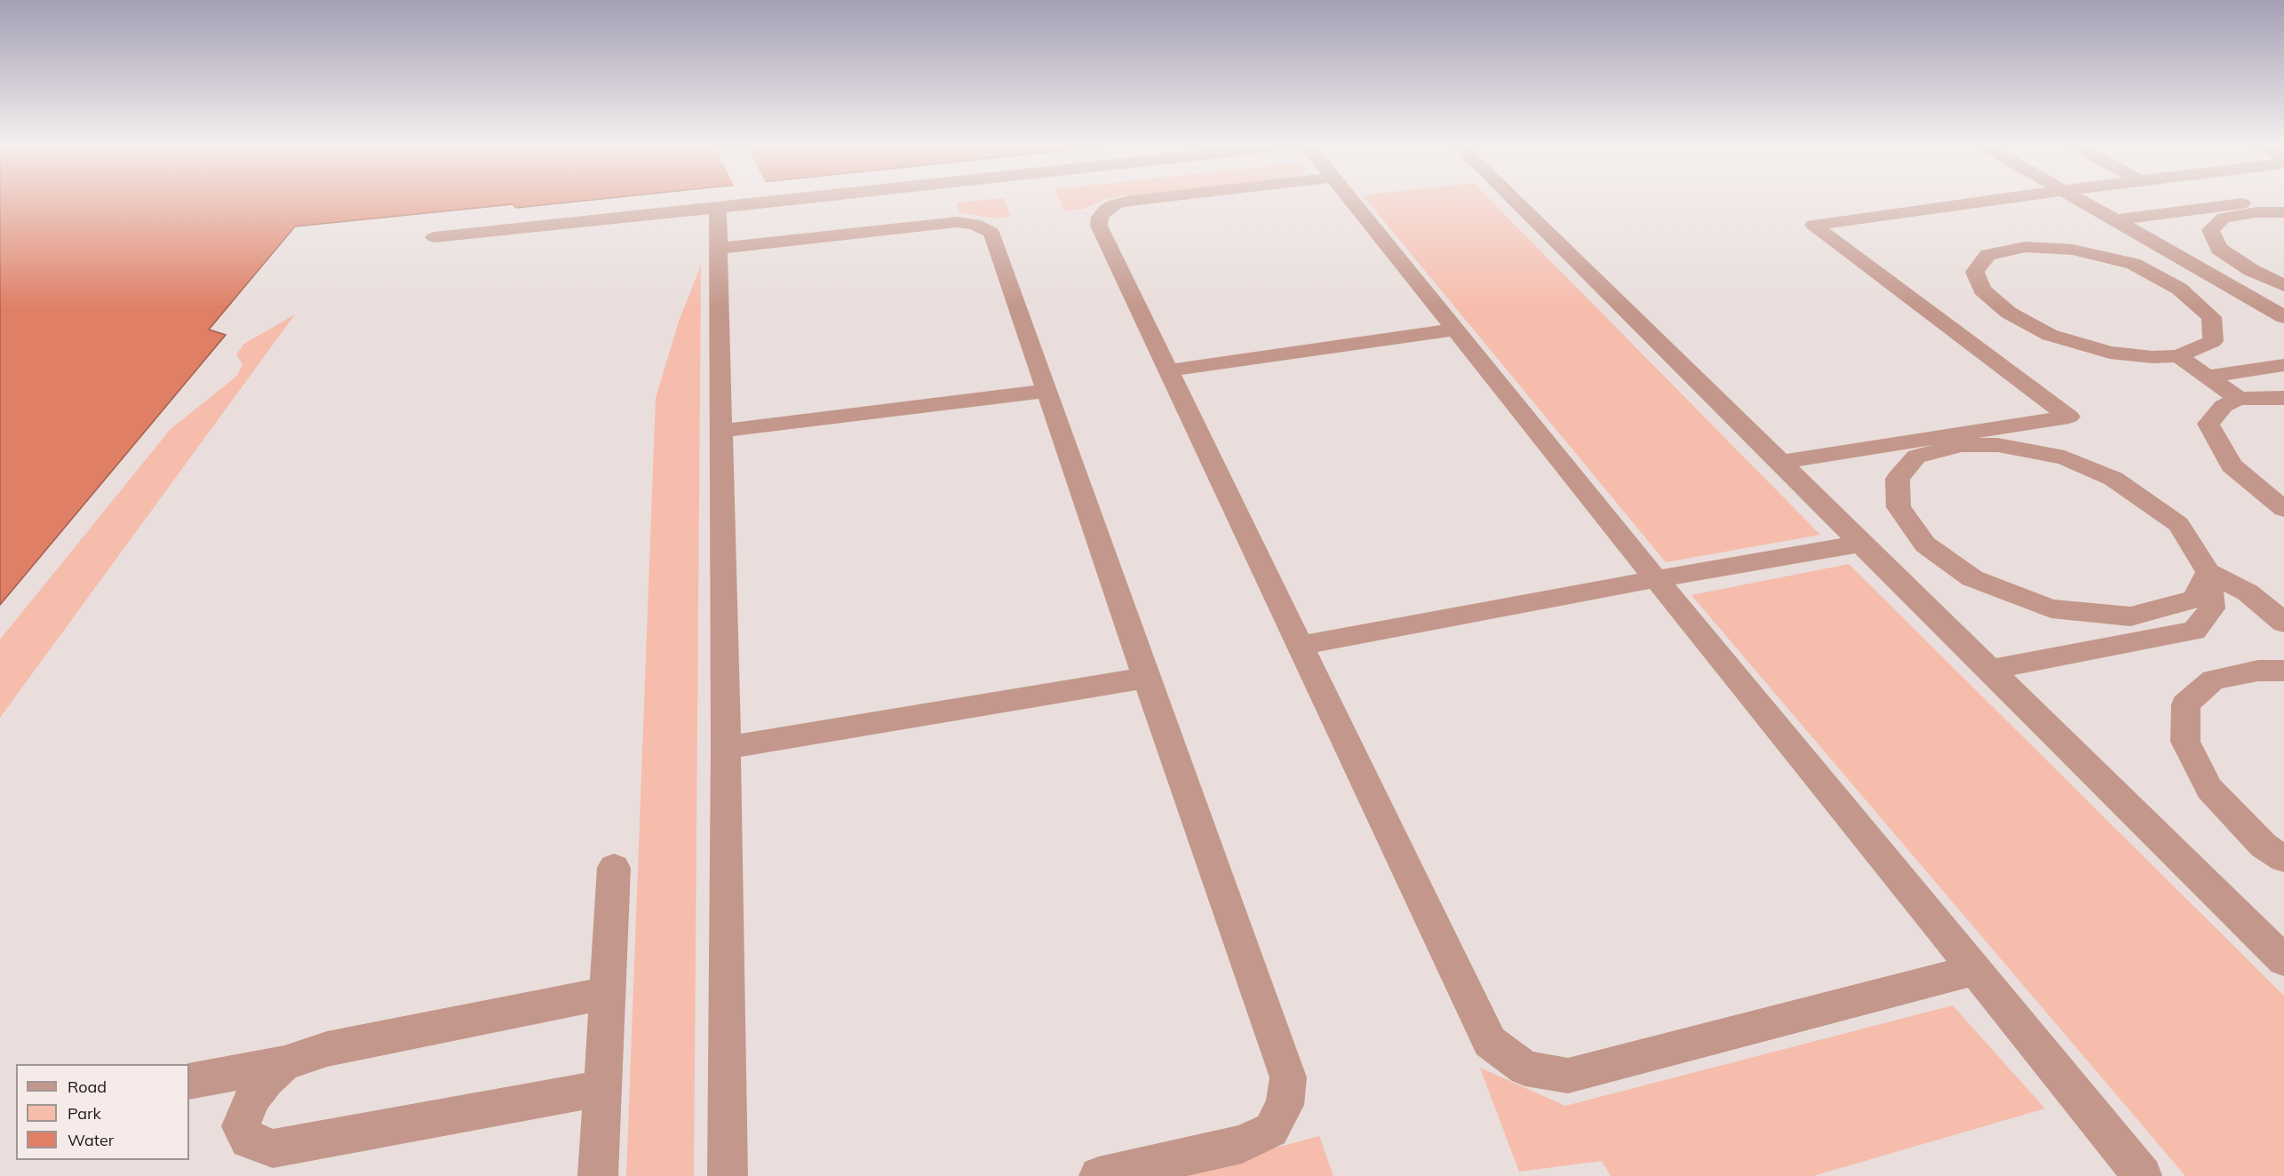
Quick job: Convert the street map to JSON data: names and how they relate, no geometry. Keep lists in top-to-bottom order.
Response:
{
  "legend": ["Road", "Park", "Water"]
}
